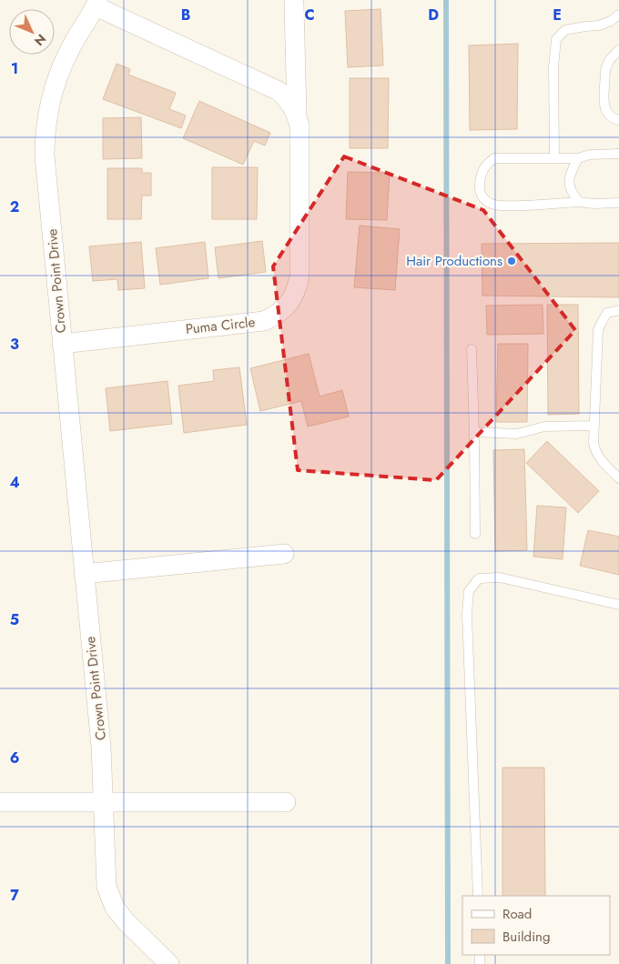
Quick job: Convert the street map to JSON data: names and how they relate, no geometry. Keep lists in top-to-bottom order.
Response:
{
  "streets": {
    "street": ["Crown Point Drive", "Puma Circle"]
  },
  "crossings": [
    ["Crown Point Drive", "Puma Circle"]
  ],
  "places": ["Hair Productions"],
  "legend": ["Road", "Building"],
  "north": "bottom right",
  "grid": {
    "columns": [
      "B",
      "C",
      "D",
      "E"
    ],
    "rows": [
      "1",
      "2",
      "3",
      "4",
      "5",
      "6",
      "7"
    ]
  }
}
